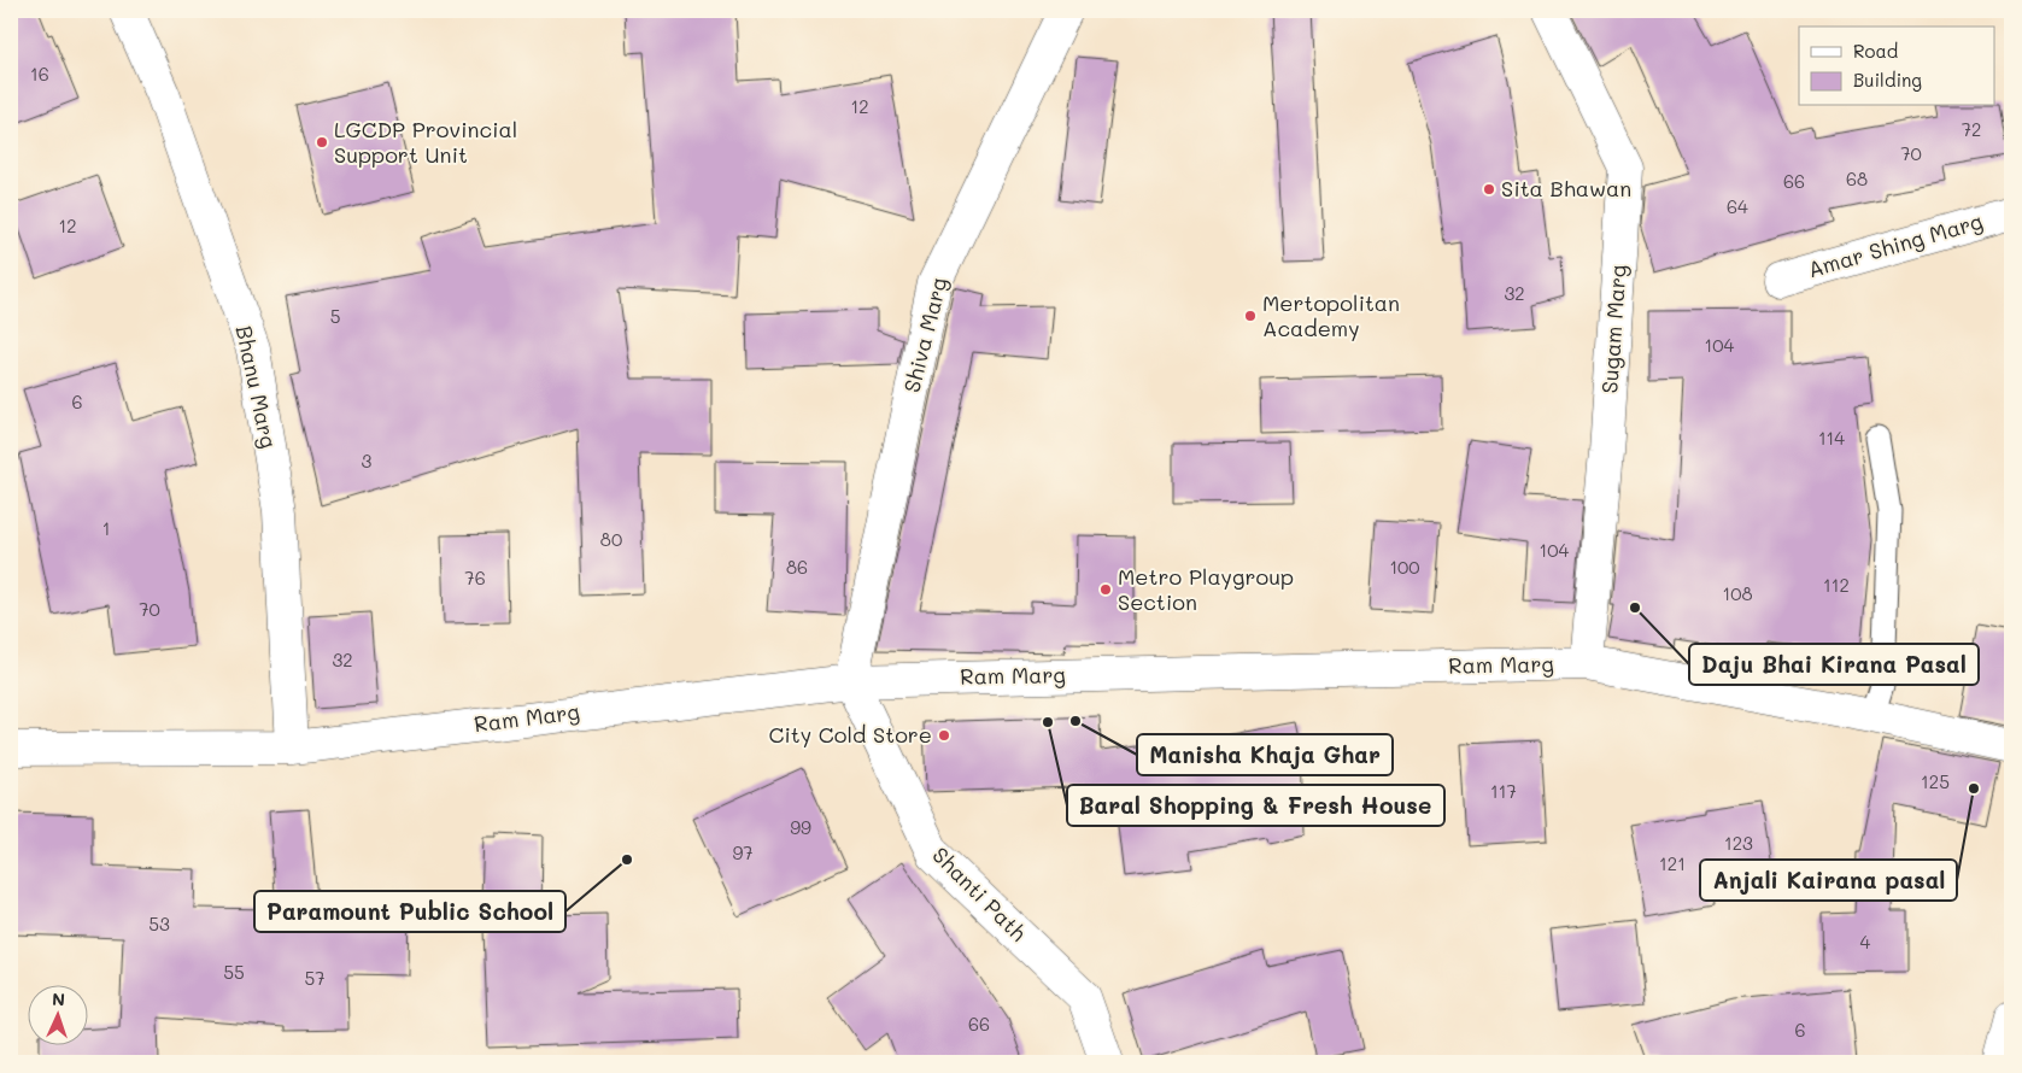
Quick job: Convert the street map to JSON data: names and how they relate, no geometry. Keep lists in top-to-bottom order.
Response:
{
  "streets": {
    "street": [
      "Amar Shing Marg",
      "Sugam Marg",
      "Shiva Marg",
      "Bhanu Marg",
      "Ram Marg",
      "Shanti Path"
    ]
  },
  "crossings": [
    ["Sugam Marg", "Ram Marg"],
    ["Shiva Marg", "Ram Marg"],
    ["Shiva Marg", "Shanti Path"],
    ["Bhanu Marg", "Ram Marg"],
    ["Ram Marg", "Shanti Path"]
  ],
  "places": [
    "LGCDP Provincial Support Unit",
    "Sita Bhawan",
    "Mertopolitan Academy",
    "Metro Playgroup Section",
    "Daju Bhai Kirana Pasal",
    "Manisha Khaja Ghar",
    "Baral Shopping & Fresh House",
    "City Cold Store",
    "Anjali Kairana pasal",
    "Paramount Public School"
  ],
  "house_numbers": [
    "16",
    "12",
    "72",
    "70",
    "68",
    "66",
    "64",
    "12",
    "32",
    "5",
    "104",
    "6",
    "114",
    "3",
    "1",
    "80",
    "104",
    "86",
    "100",
    "76",
    "112",
    "108",
    "70",
    "32",
    "125",
    "117",
    "99",
    "123",
    "97",
    "121",
    "53",
    "4",
    "55",
    "57",
    "66",
    "6"
  ],
  "legend": ["Road", "Building"],
  "north": "top"
}
